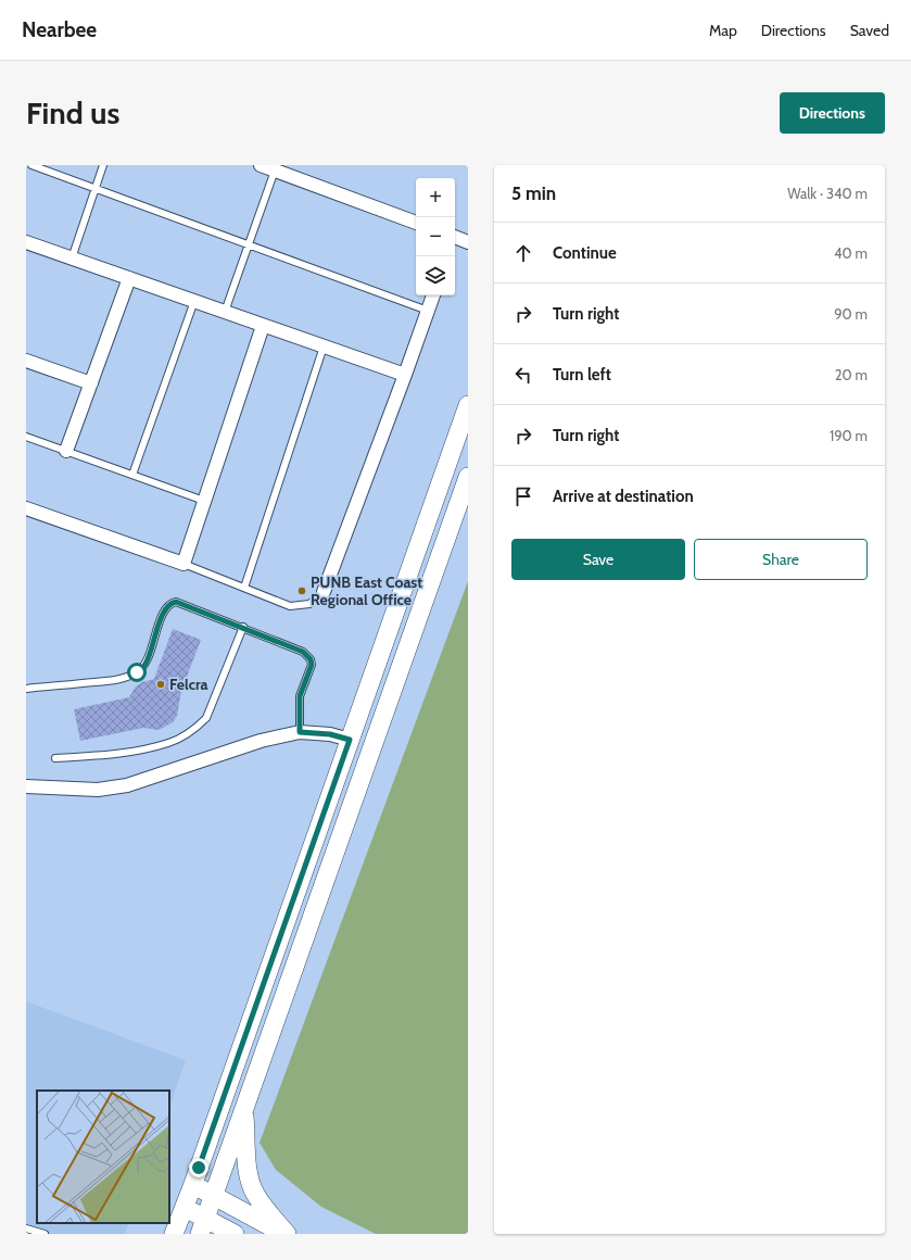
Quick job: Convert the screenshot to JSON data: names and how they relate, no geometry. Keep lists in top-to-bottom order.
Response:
{
  "places": ["PUNB East Coast Regional Office", "Felcra"],
  "page": {
    "header": "Nearbee",
    "nav": ["Map", "Directions", "Saved"],
    "buttons": [
      "Directions",
      ["Save", "Share"]
    ],
    "title": "Find us",
    "heading": ["5 min", "Walk · 340 m"],
    "map_buttons": ["+", "−"],
    "list": [
      ["Continue", "40 m"],
      ["Turn right", "90 m"],
      ["Turn left", "20 m"],
      ["Turn right", "190 m"],
      "Arrive at destination"
    ]
  }
}
